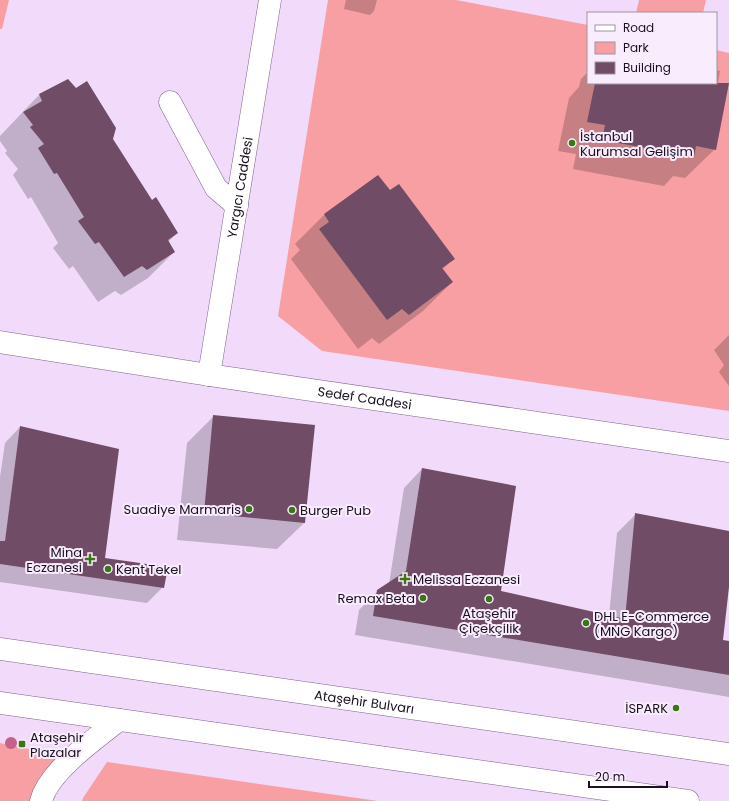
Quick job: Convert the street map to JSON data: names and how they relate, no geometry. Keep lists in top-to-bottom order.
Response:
{
  "streets": {
    "main road": ["Yargıcı Caddesi", "Sedef Caddesi", "Ataşehir Bulvarı"]
  },
  "crossings": [
    ["Yargıcı Caddesi", "Sedef Caddesi"]
  ],
  "places": {
    "other": [
      "İstanbul Kurumsal Gelişim",
      "Suadiye Marmaris",
      "Burger Pub",
      "Kent Tekel",
      "Remax Beta",
      "Ataşehir Çiçekçilik",
      "DHL E-Commerce (MNG Kargo)",
      "İSPARK"
    ],
    "health": ["Mina Eczanesi", "Melissa Eczanesi"],
    "transit": ["Ataşehir Plazalar"]
  },
  "legend": ["Road", "Park", "Building"],
  "scale_bar": "20 m"
}
